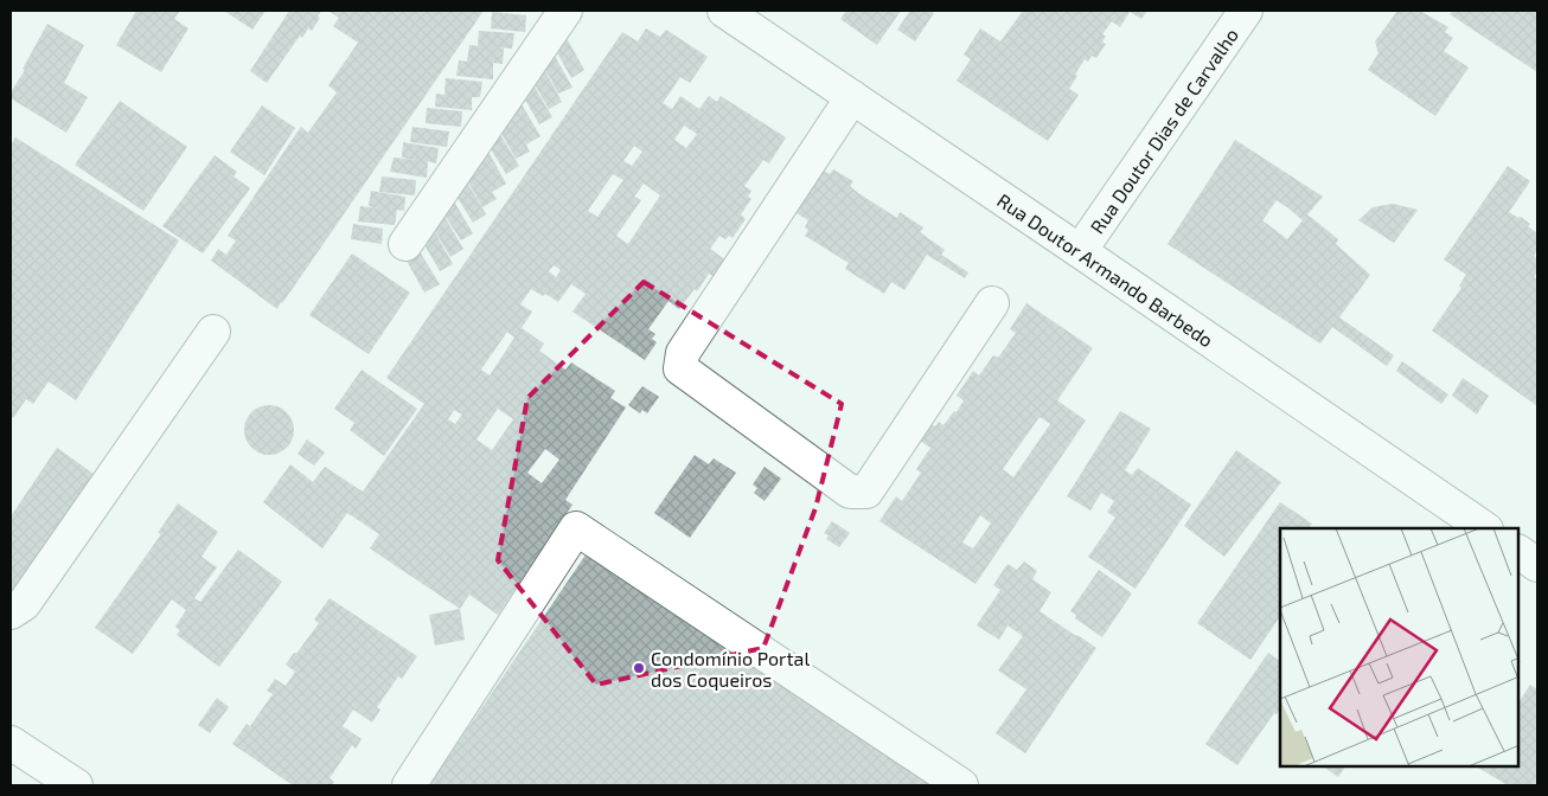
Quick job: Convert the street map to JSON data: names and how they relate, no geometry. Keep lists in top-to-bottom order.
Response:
{
  "streets": {
    "street": ["Rua Doutor Dias de Carvalho", "Rua Doutor Armando Barbedo"]
  },
  "crossings": [
    ["Rua Doutor Dias de Carvalho", "Rua Doutor Armando Barbedo"]
  ],
  "places": ["Condomínio Portal dos Coqueiros"]
}
